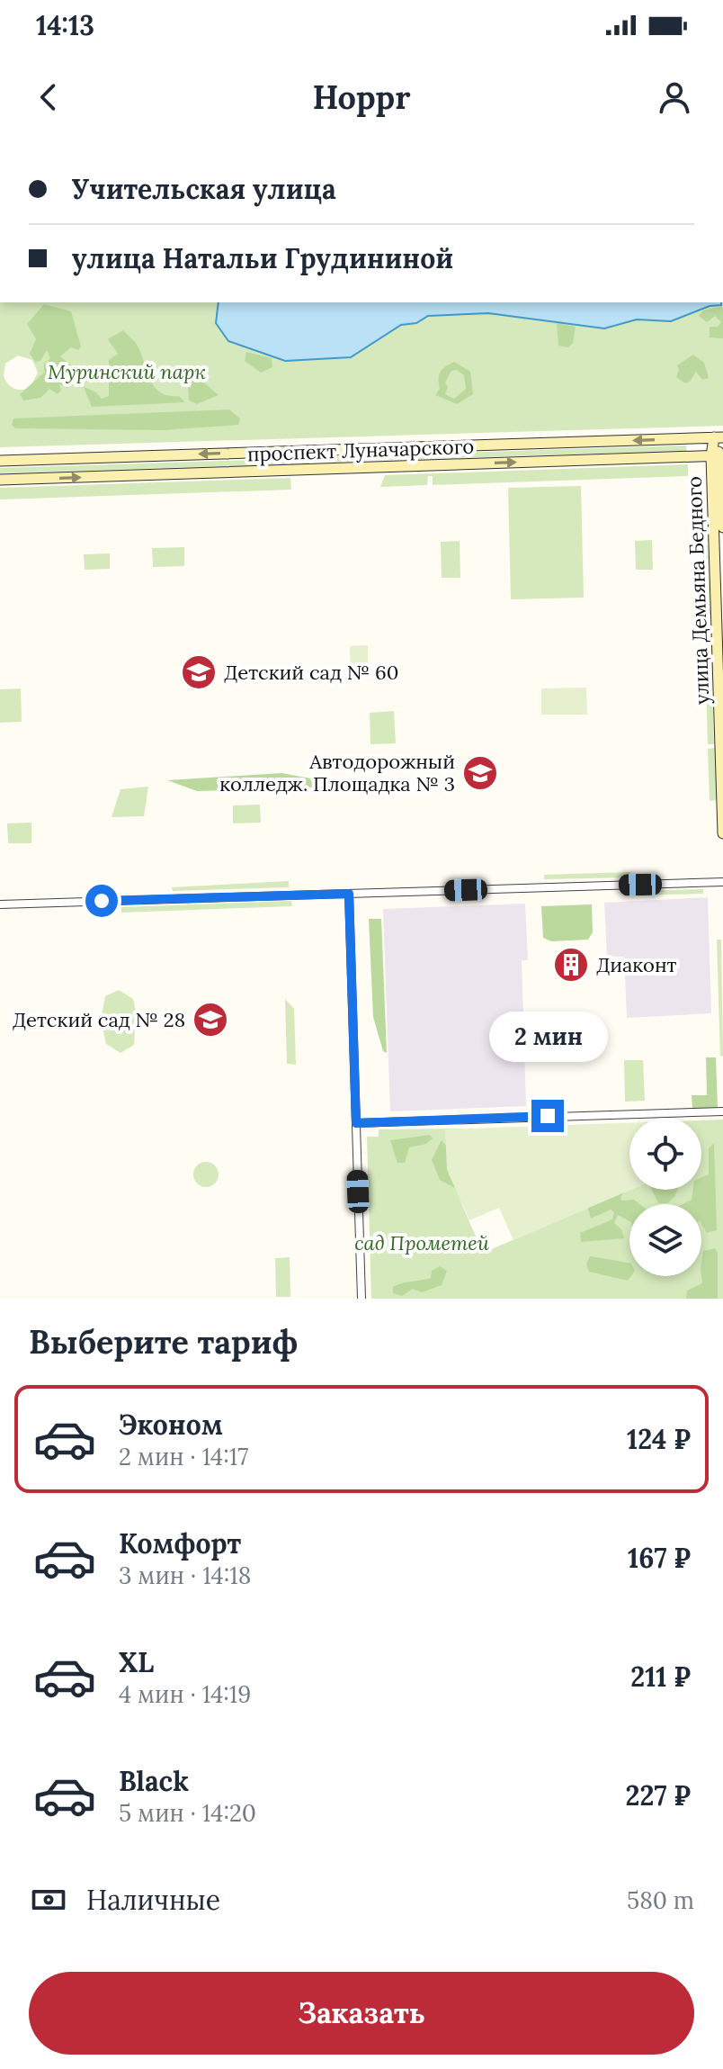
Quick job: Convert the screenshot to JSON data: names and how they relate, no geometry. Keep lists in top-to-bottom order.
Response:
{
  "streets": {
    "main road": ["проспект Луначарского", "улица Демьяна Бедного"]
  },
  "crossings": [
    ["проспект Луначарского", "улица Демьяна Бедного"]
  ],
  "parks": ["Муринский парк", "сад Прометей"],
  "places": {
    "school or university": ["Детский сад № 60", "Автодорожный колледж. Площадка № 3", "Детский сад № 28"],
    "building": ["Диаконт"]
  },
  "page": {
    "status": "14:13",
    "header": "Hoppr",
    "banner": ["Учительская улица", "улица Натальи Грудининой"],
    "bubble": "2 мин",
    "heading": "Выберите тариф",
    "list": [
      {
        "name": "Эконом",
        "note": "2 мин · 14:17",
        "value": "124 ₽"
      },
      {
        "name": "Комфорт",
        "note": "3 мин · 14:18",
        "value": "167 ₽"
      },
      {
        "name": "XL",
        "note": "4 мин · 14:19",
        "value": "211 ₽"
      },
      {
        "name": "Black",
        "note": "5 мин · 14:20",
        "value": "227 ₽"
      }
    ],
    "pay": ["Наличные", "580 m"],
    "buttons": "Заказать"
  }
}
